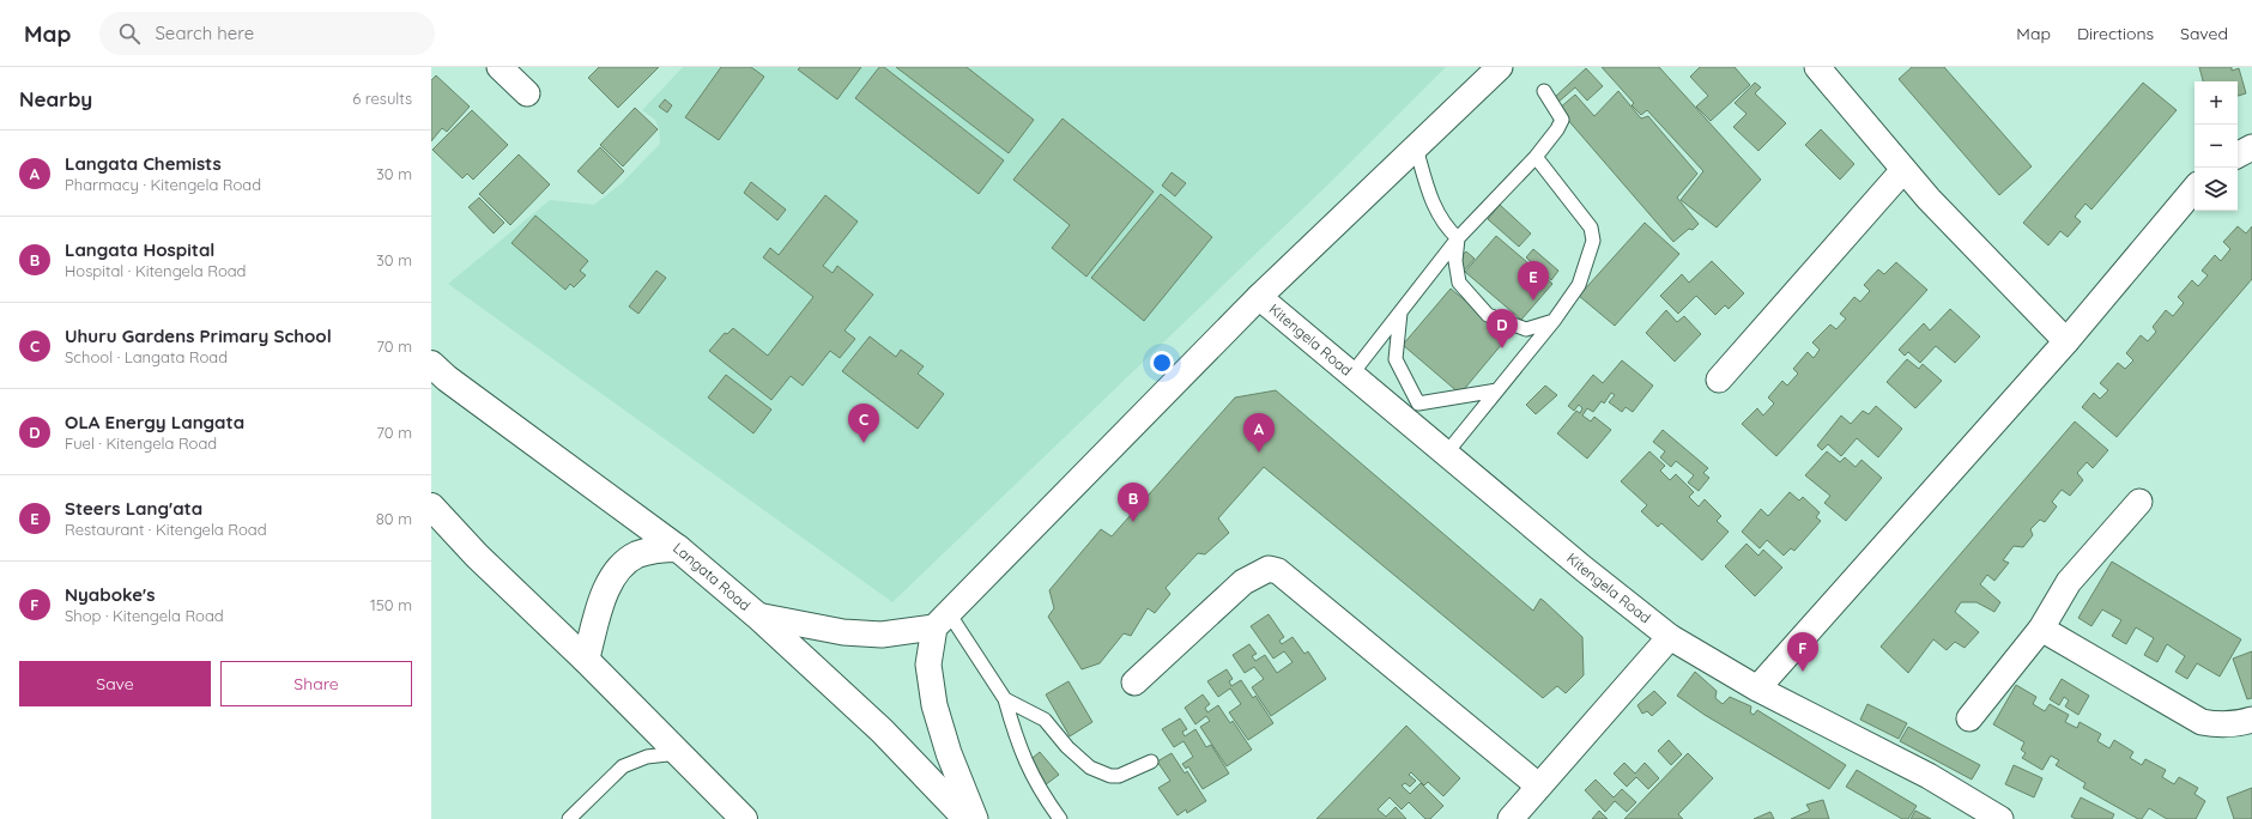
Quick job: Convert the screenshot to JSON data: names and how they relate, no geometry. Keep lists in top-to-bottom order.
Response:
{
  "streets": {
    "main road": ["Langata Road"],
    "street": ["Kitengela Road"]
  },
  "page": {
    "header": "Map",
    "search": "Search here",
    "nav": ["Map", "Directions", "Saved"],
    "heading": ["Nearby", "6 results"],
    "map_buttons": ["+", "−"],
    "list": [
      {
        "mark": "A",
        "name": "Langata Chemists",
        "note": "Pharmacy · Kitengela Road",
        "value": "30 m"
      },
      {
        "mark": "B",
        "name": "Langata Hospital",
        "note": "Hospital · Kitengela Road",
        "value": "30 m"
      },
      {
        "mark": "C",
        "name": "Uhuru Gardens Primary School",
        "note": "School · Langata Road",
        "value": "70 m"
      },
      {
        "mark": "D",
        "name": "OLA Energy Langata",
        "note": "Fuel · Kitengela Road",
        "value": "70 m"
      },
      {
        "mark": "E",
        "name": "Steers Lang'ata",
        "note": "Restaurant · Kitengela Road",
        "value": "80 m"
      },
      {
        "mark": "F",
        "name": "Nyaboke's",
        "note": "Shop · Kitengela Road",
        "value": "150 m"
      }
    ],
    "pins": [
      "E",
      "D",
      "C",
      "A",
      "B",
      "F"
    ],
    "buttons": ["Save", "Share"]
  }
}
